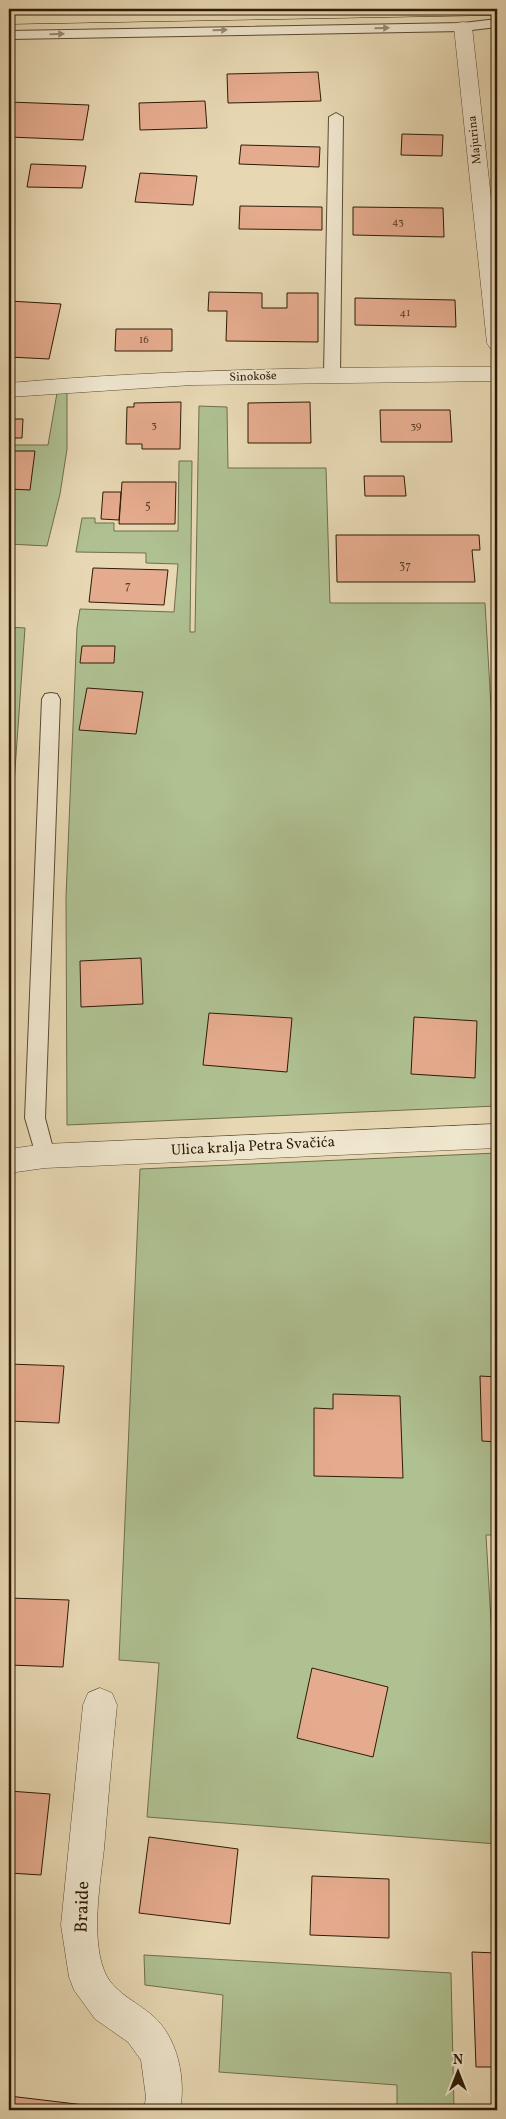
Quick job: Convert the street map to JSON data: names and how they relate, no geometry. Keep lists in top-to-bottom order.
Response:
{
  "streets": {
    "street": [
      "Majurina",
      "Sinokoše",
      "Ulica kralja Petra Svačića",
      "Braide"
    ]
  },
  "house_numbers": [
    "43",
    "41",
    "16",
    "3",
    "39",
    "5",
    "37",
    "7"
  ],
  "north": "top"
}
